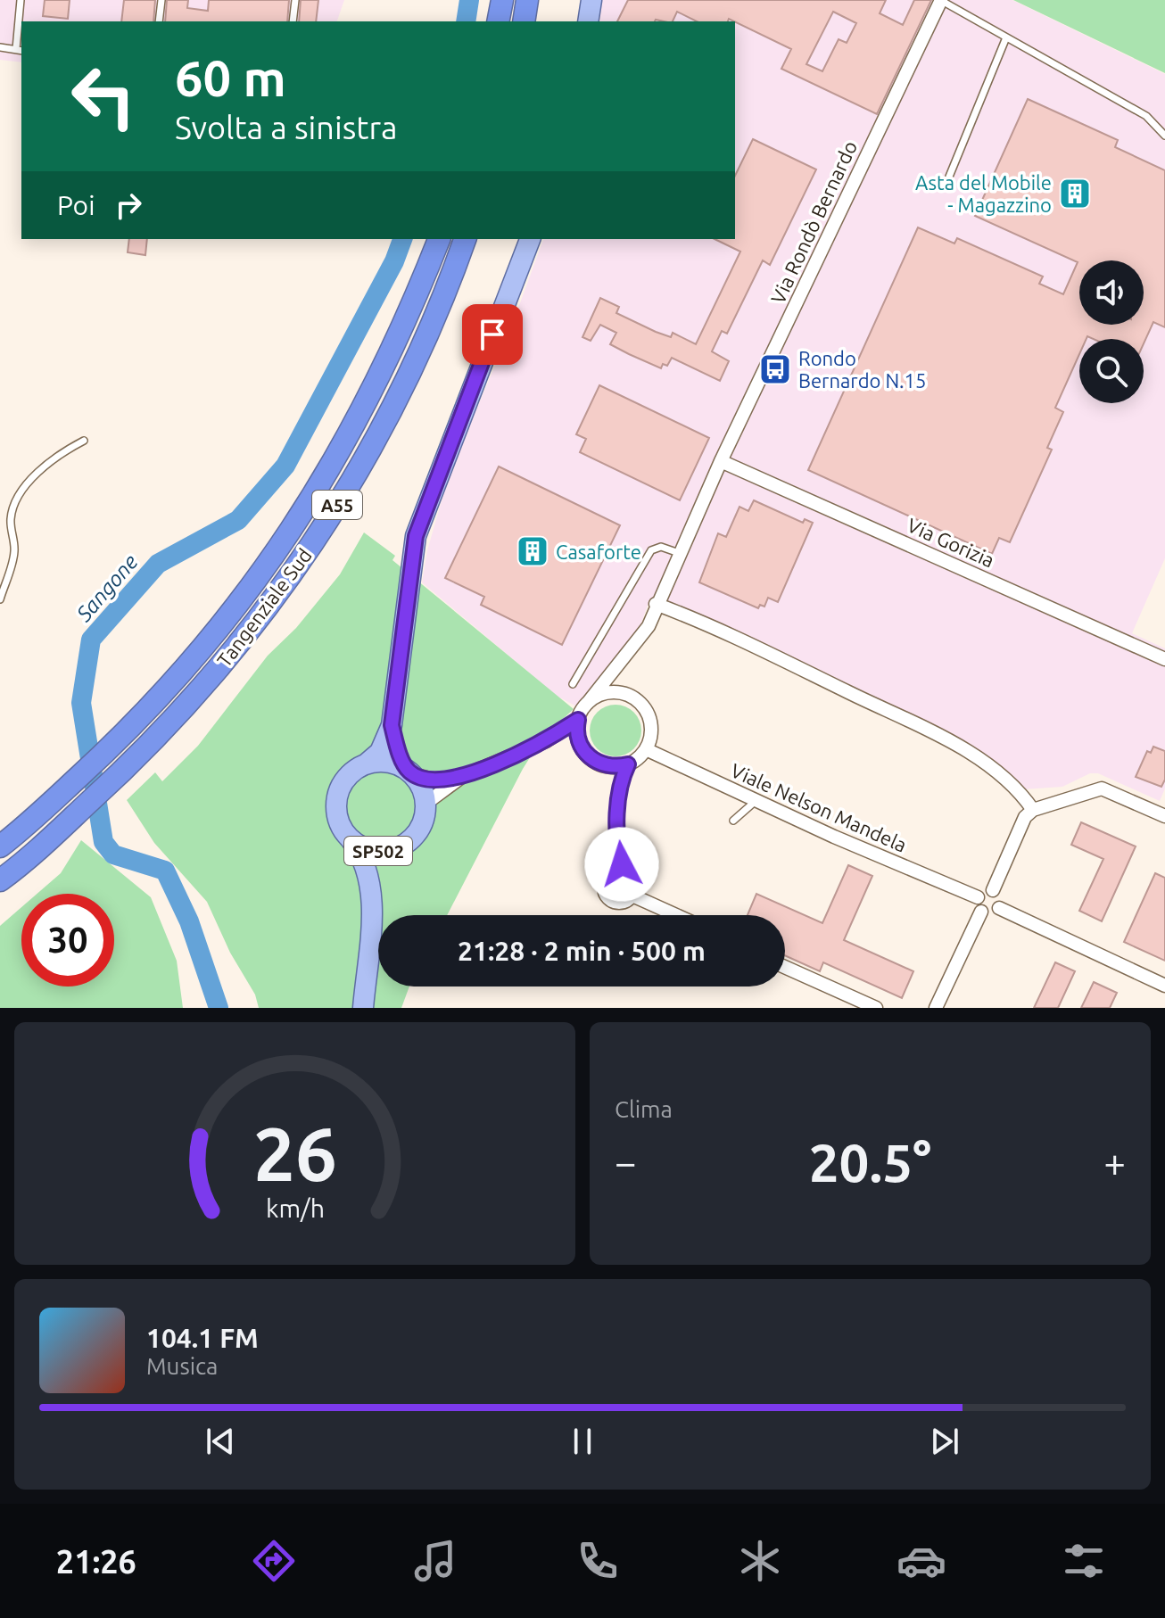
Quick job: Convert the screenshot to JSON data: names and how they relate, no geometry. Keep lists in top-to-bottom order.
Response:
{
  "streets": {
    "highway": ["A55", "Tangenziale Sud"],
    "main road": ["SP502"],
    "street": ["Via Rondò Bernardo", "Via Gorizia", "Viale Nelson Mandela"]
  },
  "crossings": [
    ["Via Rondò Bernardo", "Via Gorizia"],
    ["Via Rondò Bernardo", "Viale Nelson Mandela"]
  ],
  "water": ["Sangone"],
  "places": {
    "building": ["Asta del Mobile - Magazzino", "Casaforte"],
    "bus stop": ["Rondo Bernardo N.15"]
  },
  "page": {
    "turn": ["60 m", "Svolta a sinistra"],
    "then": "Poi",
    "limit": "30",
    "trip": "21:28 · 2 min · 500 m",
    "tile": "Clima",
    "heat": ["−", "20.5°", "+"],
    "song": ["104.1 FM", "Musica"],
    "tabs": "21:26",
    "gauge": ["26", "km/h"]
  }
}
